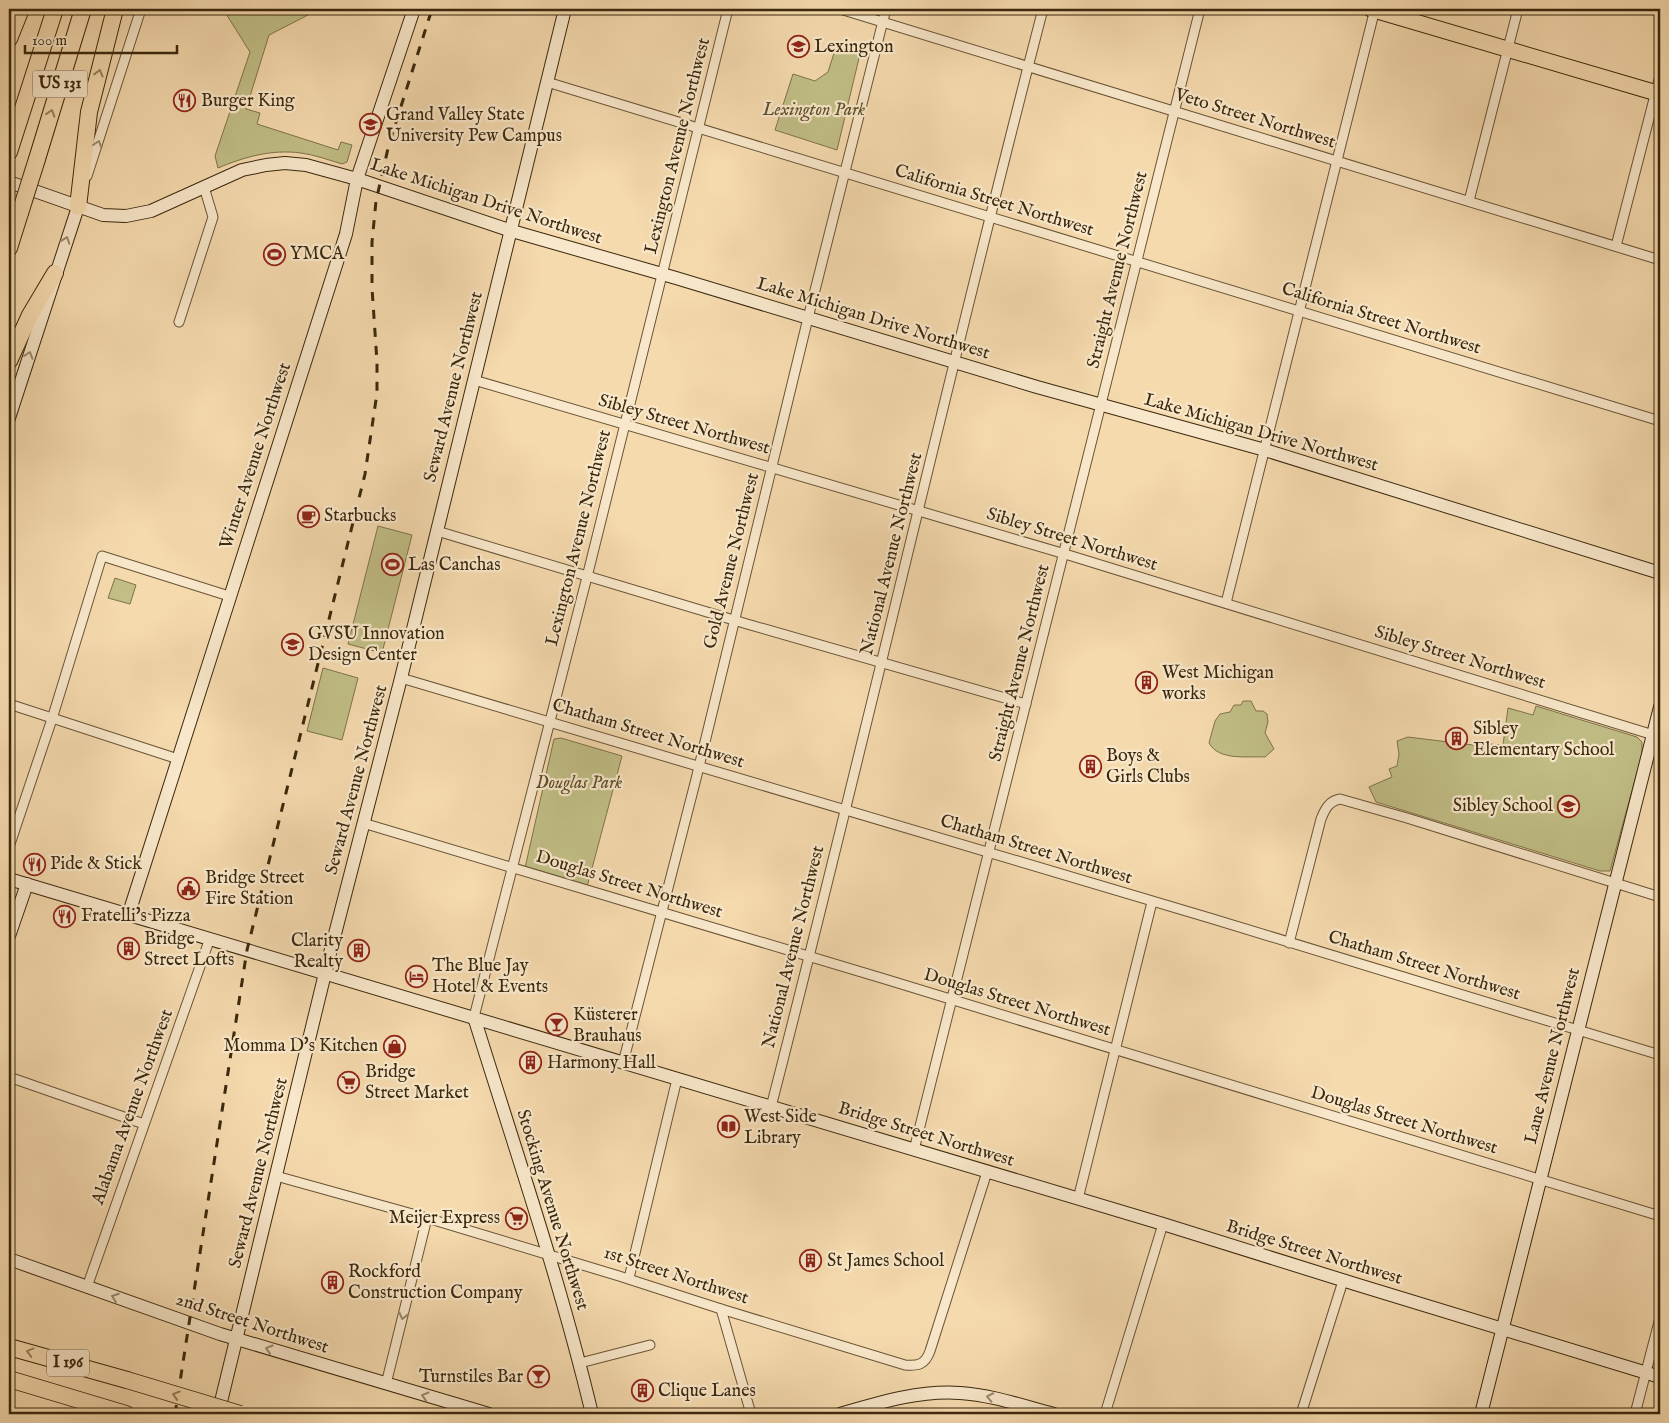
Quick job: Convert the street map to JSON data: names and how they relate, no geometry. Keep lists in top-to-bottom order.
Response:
{
  "streets": {
    "highway": ["US 131", "I 196"],
    "street": [
      "Veto Street Northwest",
      "Lexington Avenue Northwest",
      "California Street Northwest",
      "Lake Michigan Drive Northwest",
      "Straight Avenue Northwest",
      "Seward Avenue Northwest",
      "Sibley Street Northwest",
      "Winter Avenue Northwest",
      "National Avenue Northwest",
      "Gold Avenue Northwest",
      "Chatham Street Northwest",
      "Douglas Street Northwest",
      "Lane Avenue Northwest",
      "Alabama Avenue Northwest",
      "Bridge Street Northwest",
      "Stocking Avenue Northwest",
      "1st Street Northwest",
      "2nd Street Northwest"
    ]
  },
  "crossings": [
    ["Veto Street Northwest", "Straight Avenue Northwest"],
    ["Veto Street Northwest", "National Avenue Northwest"],
    ["Veto Street Northwest", "Gold Avenue Northwest"],
    ["Lexington Avenue Northwest", "California Street Northwest"],
    ["Lexington Avenue Northwest", "Lake Michigan Drive Northwest"],
    ["Lexington Avenue Northwest", "Sibley Street Northwest"],
    ["Lexington Avenue Northwest", "Chatham Street Northwest"],
    ["Lexington Avenue Northwest", "Douglas Street Northwest"],
    ["Lexington Avenue Northwest", "Bridge Street Northwest"],
    ["Lexington Avenue Northwest", "Stocking Avenue Northwest"],
    ["California Street Northwest", "Straight Avenue Northwest"],
    ["California Street Northwest", "Seward Avenue Northwest"],
    ["California Street Northwest", "National Avenue Northwest"],
    ["California Street Northwest", "Gold Avenue Northwest"],
    ["Lake Michigan Drive Northwest", "Straight Avenue Northwest"],
    ["Lake Michigan Drive Northwest", "Seward Avenue Northwest"],
    ["Lake Michigan Drive Northwest", "Winter Avenue Northwest"],
    ["Lake Michigan Drive Northwest", "National Avenue Northwest"],
    ["Lake Michigan Drive Northwest", "Gold Avenue Northwest"],
    ["Straight Avenue Northwest", "Sibley Street Northwest"],
    ["Straight Avenue Northwest", "Chatham Street Northwest"],
    ["Straight Avenue Northwest", "Douglas Street Northwest"],
    ["Straight Avenue Northwest", "Bridge Street Northwest"],
    ["Seward Avenue Northwest", "Sibley Street Northwest"],
    ["Seward Avenue Northwest", "Chatham Street Northwest"],
    ["Seward Avenue Northwest", "Douglas Street Northwest"],
    ["Seward Avenue Northwest", "Bridge Street Northwest"],
    ["Seward Avenue Northwest", "1st Street Northwest"],
    ["Seward Avenue Northwest", "2nd Street Northwest"],
    ["Sibley Street Northwest", "National Avenue Northwest"],
    ["Sibley Street Northwest", "Gold Avenue Northwest"],
    ["Sibley Street Northwest", "Lane Avenue Northwest"],
    ["Winter Avenue Northwest", "Bridge Street Northwest"],
    ["National Avenue Northwest", "Chatham Street Northwest"],
    ["National Avenue Northwest", "Douglas Street Northwest"],
    ["National Avenue Northwest", "Bridge Street Northwest"],
    ["Gold Avenue Northwest", "Chatham Street Northwest"],
    ["Gold Avenue Northwest", "Douglas Street Northwest"],
    ["Gold Avenue Northwest", "Bridge Street Northwest"],
    ["Chatham Street Northwest", "Lane Avenue Northwest"],
    ["Douglas Street Northwest", "Lane Avenue Northwest"],
    ["Lane Avenue Northwest", "Bridge Street Northwest"],
    ["Alabama Avenue Northwest", "Bridge Street Northwest"],
    ["Alabama Avenue Northwest", "2nd Street Northwest"],
    ["Bridge Street Northwest", "Stocking Avenue Northwest"],
    ["Bridge Street Northwest", "1st Street Northwest"],
    ["Stocking Avenue Northwest", "1st Street Northwest"]
  ],
  "one_way": ["2nd Street Northwest"],
  "parks": ["Lexington Park", "Douglas Park"],
  "places": {
    "school or university": [
      "Lexington",
      "Grand Valley State University Pew Campus",
      "GVSU Innovation Design Center",
      "Sibley School"
    ],
    "restaurant": ["Burger King", "Pide & Stick", "Fratelli's Pizza"],
    "sports": ["YMCA", "Las Canchas"],
    "cafe": ["Starbucks"],
    "building": [
      "West Michigan works",
      "Sibley Elementary School",
      "Boys & Girls Clubs",
      "Bridge Street Lofts",
      "Clarity Realty",
      "Harmony Hall",
      "St James School",
      "Rockford Construction Company",
      "Clique Lanes"
    ],
    "public building": ["Bridge Street Fire Station"],
    "hotel": ["The Blue Jay Hotel & Events"],
    "bar": ["Küsterer Brauhaus", "Turnstiles Bar"],
    "shop": ["Momma D's Kitchen"],
    "supermarket": ["Bridge Street Market", "Meijer Express"],
    "library": ["West Side Library"]
  },
  "scale_bar": "100 m"
}
